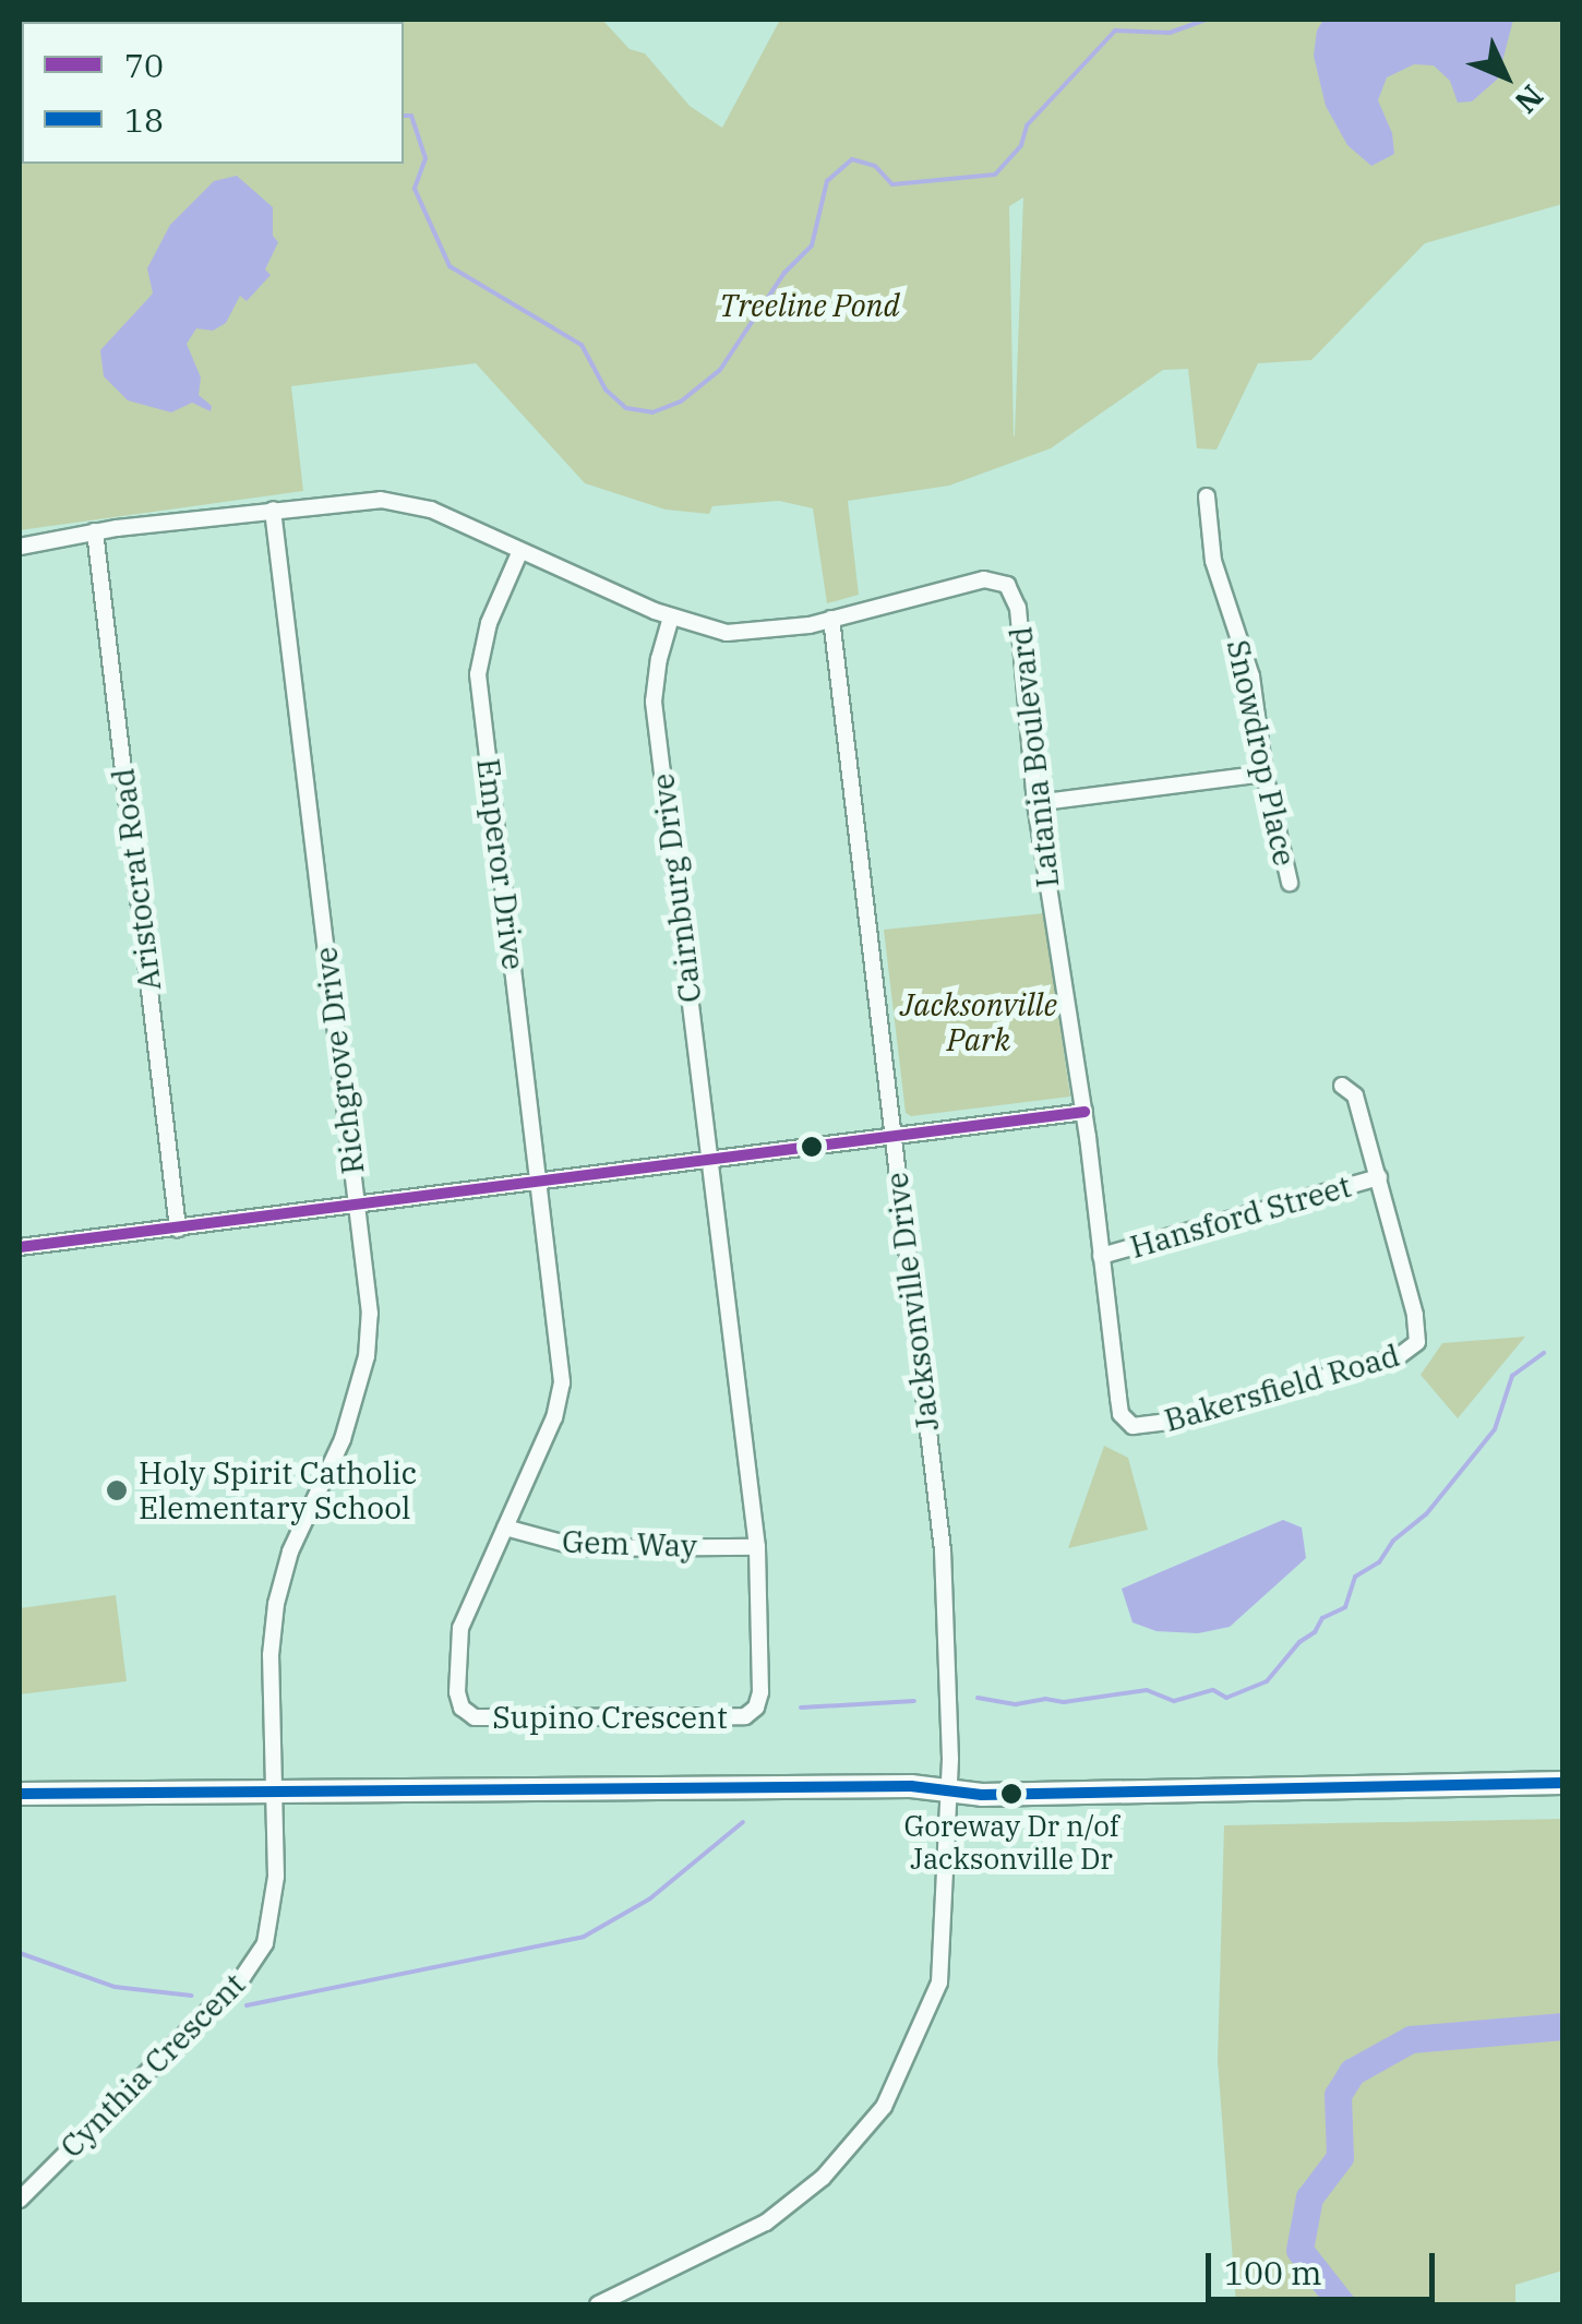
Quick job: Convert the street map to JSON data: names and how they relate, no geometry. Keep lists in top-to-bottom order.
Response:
{
  "streets": {
    "street": [
      "Snowdrop Place",
      "Latania Boulevard",
      "Emperor Drive",
      "Aristocrat Road",
      "Cairnburg Drive",
      "Richgrove Drive",
      "Hansford Street",
      "Jacksonville Drive",
      "Bakersfield Road",
      "Gem Way",
      "Supino Crescent",
      "Cynthia Crescent"
    ]
  },
  "crossings": [
    ["Latania Boulevard", "Emperor Drive"],
    ["Latania Boulevard", "Aristocrat Road"],
    ["Latania Boulevard", "Cairnburg Drive"],
    ["Latania Boulevard", "Richgrove Drive"],
    ["Latania Boulevard", "Hansford Street"],
    ["Latania Boulevard", "Jacksonville Drive"],
    ["Latania Boulevard", "Bakersfield Road"],
    ["Emperor Drive", "Supino Crescent"],
    ["Cairnburg Drive", "Supino Crescent"],
    ["Richgrove Drive", "Cynthia Crescent"],
    ["Hansford Street", "Bakersfield Road"],
    ["Gem Way", "Supino Crescent"]
  ],
  "parks": ["Treeline Pond", "Jacksonville Park"],
  "places": ["Holy Spirit Catholic Elementary School", "Goreway Dr n/of Jacksonville Dr"],
  "lines": ["transit line 70", "transit line 18"],
  "legend": ["70", "18"],
  "scale_bar": "100 m",
  "north": "bottom right"
}
